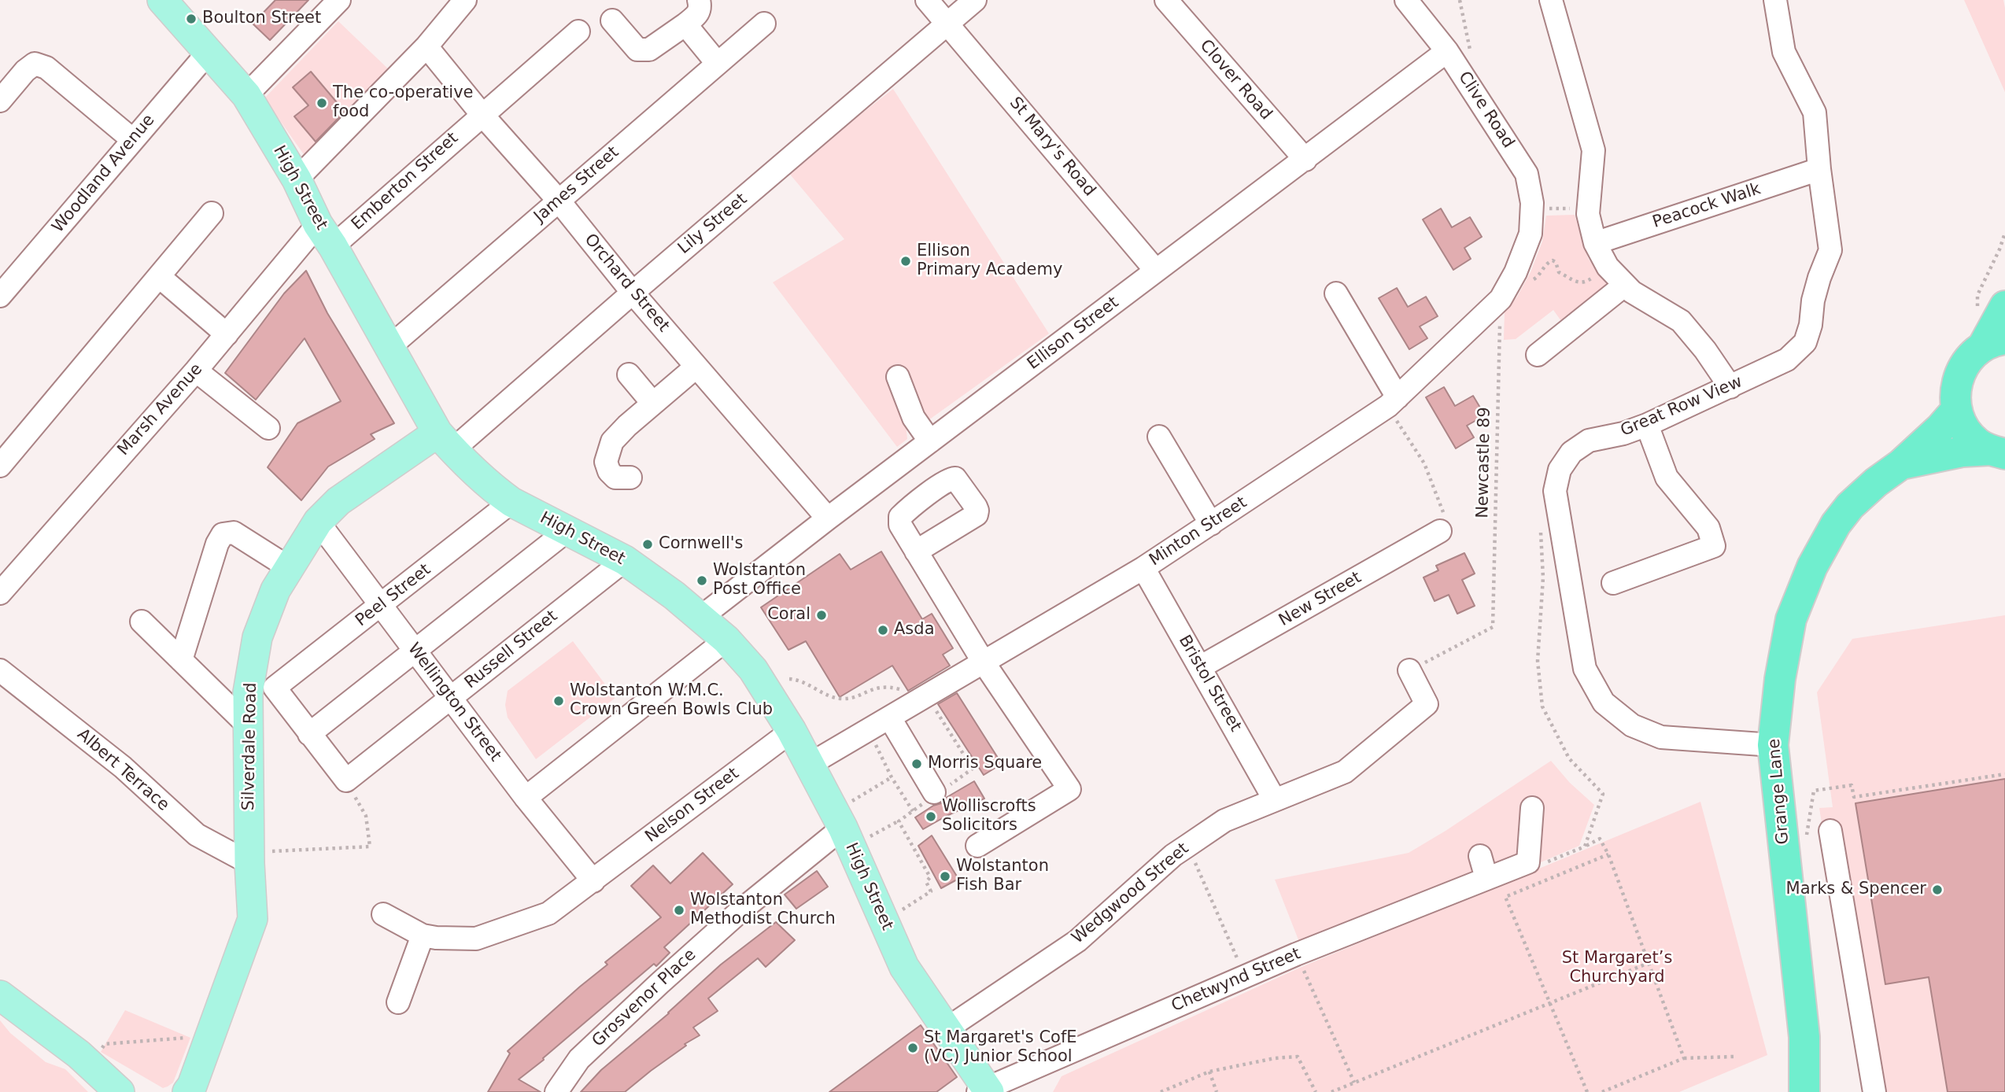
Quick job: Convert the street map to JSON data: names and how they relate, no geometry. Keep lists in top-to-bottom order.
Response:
{
  "streets": {
    "highway": ["Grange Lane"],
    "main road": ["High Street", "Silverdale Road"],
    "street": [
      "Clover Road",
      "Clive Road",
      "St Mary's Road",
      "Woodland Avenue",
      "Emberton Street",
      "James Street",
      "Peacock Walk",
      "Lily Street",
      "Orchard Street",
      "Ellison Street",
      "Great Row View",
      "Marsh Avenue",
      "Minton Street",
      "Peel Street",
      "New Street",
      "Russell Street",
      "Bristol Street",
      "Wellington Street",
      "Albert Terrace",
      "Nelson Street",
      "Wedgwood Street",
      "Chetwynd Street",
      "Grosvenor Place"
    ],
    "path": ["Newcastle 89"]
  },
  "crossings": [
    ["Clover Road", "Ellison Street"],
    ["Clive Road", "Ellison Street"],
    ["Clive Road", "Minton Street"],
    ["St Mary's Road", "Lily Street"],
    ["St Mary's Road", "Ellison Street"],
    ["Woodland Avenue", "High Street"],
    ["Emberton Street", "High Street"],
    ["Emberton Street", "Orchard Street"],
    ["Emberton Street", "Marsh Avenue"],
    ["James Street", "High Street"],
    ["James Street", "Orchard Street"],
    ["High Street", "Lily Street"],
    ["High Street", "Ellison Street"],
    ["High Street", "Marsh Avenue"],
    ["High Street", "Minton Street"],
    ["High Street", "Peel Street"],
    ["High Street", "Russell Street"],
    ["High Street", "Silverdale Road"],
    ["High Street", "Nelson Street"],
    ["High Street", "Wedgwood Street"],
    ["High Street", "Chetwynd Street"],
    ["High Street", "Grosvenor Place"],
    ["Peacock Walk", "Great Row View"],
    ["Lily Street", "Orchard Street"],
    ["Lily Street", "Silverdale Road"],
    ["Orchard Street", "Ellison Street"],
    ["Great Row View", "Grange Lane"],
    ["Newcastle 89", "Minton Street"],
    ["Newcastle 89", "Wedgwood Street"],
    ["Minton Street", "Bristol Street"],
    ["Peel Street", "Wellington Street"],
    ["New Street", "Bristol Street"],
    ["Russell Street", "Wellington Street"],
    ["Bristol Street", "Wedgwood Street"],
    ["Wellington Street", "Silverdale Road"],
    ["Wellington Street", "Nelson Street"],
    ["Silverdale Road", "Albert Terrace"]
  ],
  "parks": ["St Margaret’s Churchyard"],
  "places": [
    "Boulton Street",
    "The co-operative food",
    "Ellison Primary Academy",
    "Cornwell's",
    "Wolstanton Post Office",
    "Coral",
    "Asda",
    "Wolstanton W.M.C. Crown Green Bowls Club",
    "Morris Square",
    "Wolliscrofts Solicitors",
    "Wolstanton Fish Bar",
    "Marks & Spencer",
    "Wolstanton Methodist Church",
    "St Margaret's CofE (VC) Junior School"
  ]
}
